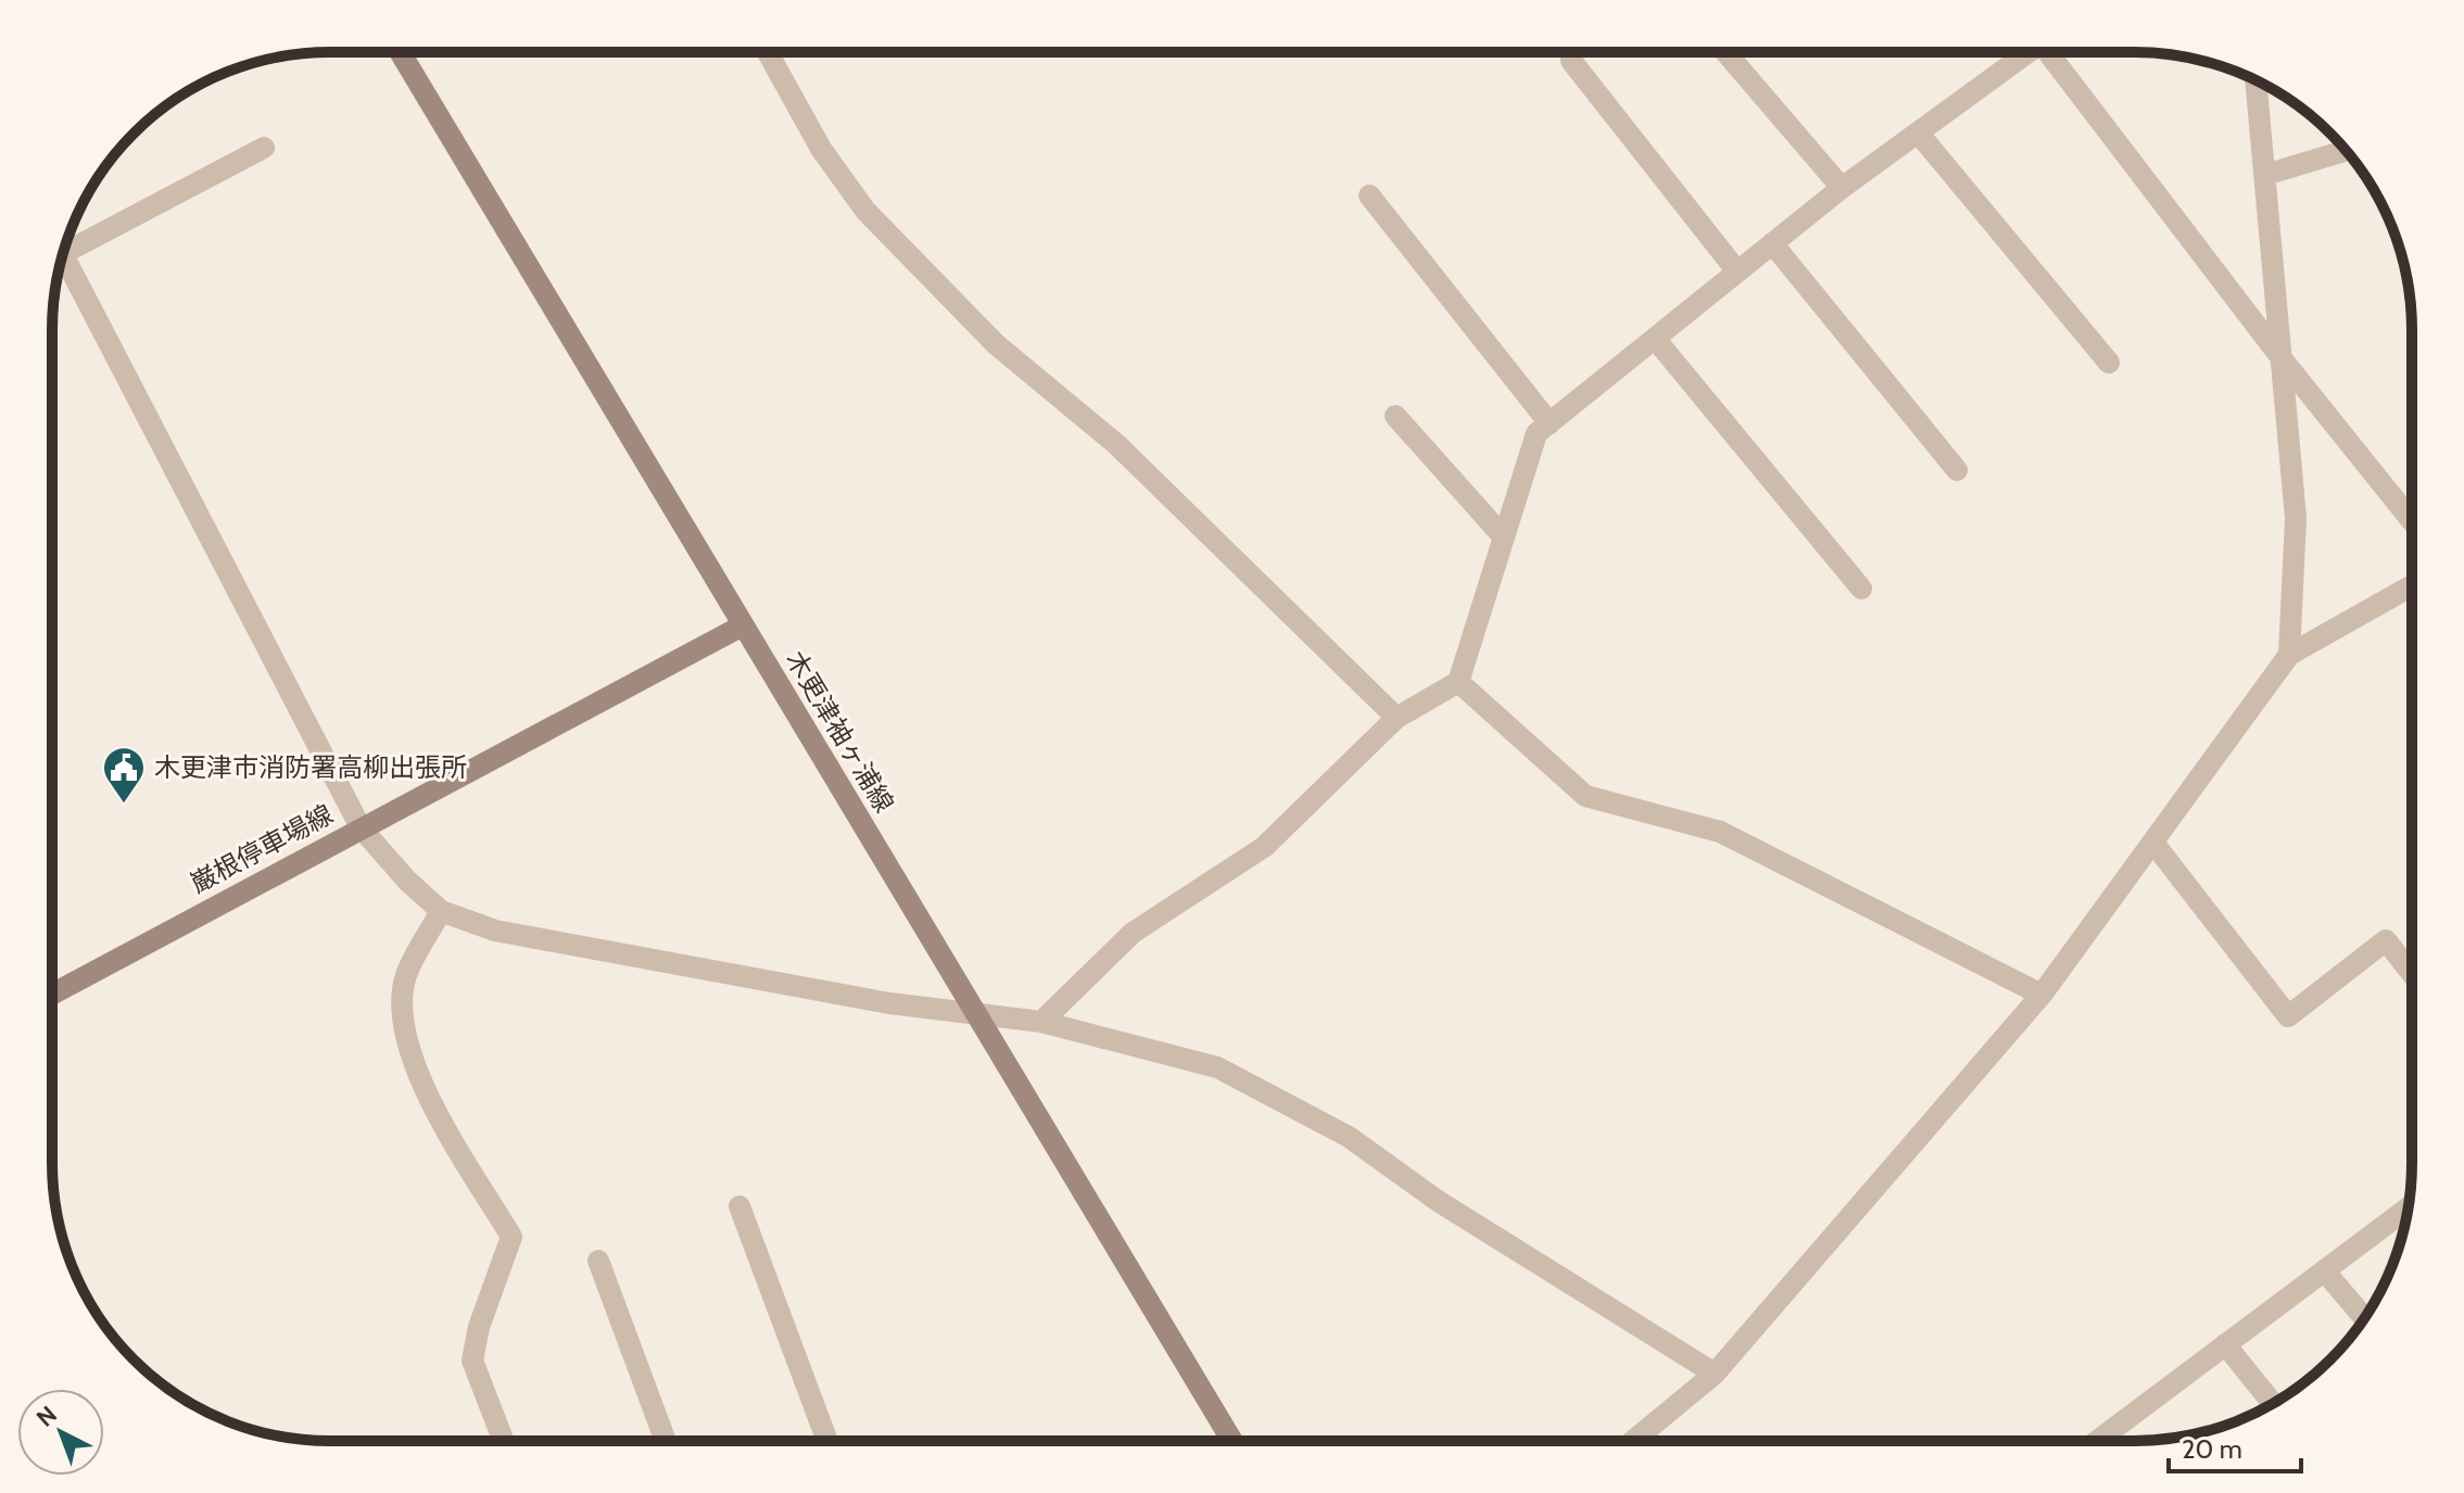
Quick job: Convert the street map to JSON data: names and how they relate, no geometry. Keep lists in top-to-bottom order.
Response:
{
  "streets": {
    "main road": ["木更津袖ヶ浦線", "巌根停車場線"]
  },
  "crossings": [
    ["木更津袖ヶ浦線", "巌根停車場線"]
  ],
  "places": {
    "public building": ["木更津市消防署高柳出張所"]
  },
  "scale_bar": "20 m",
  "north": "top left"
}
